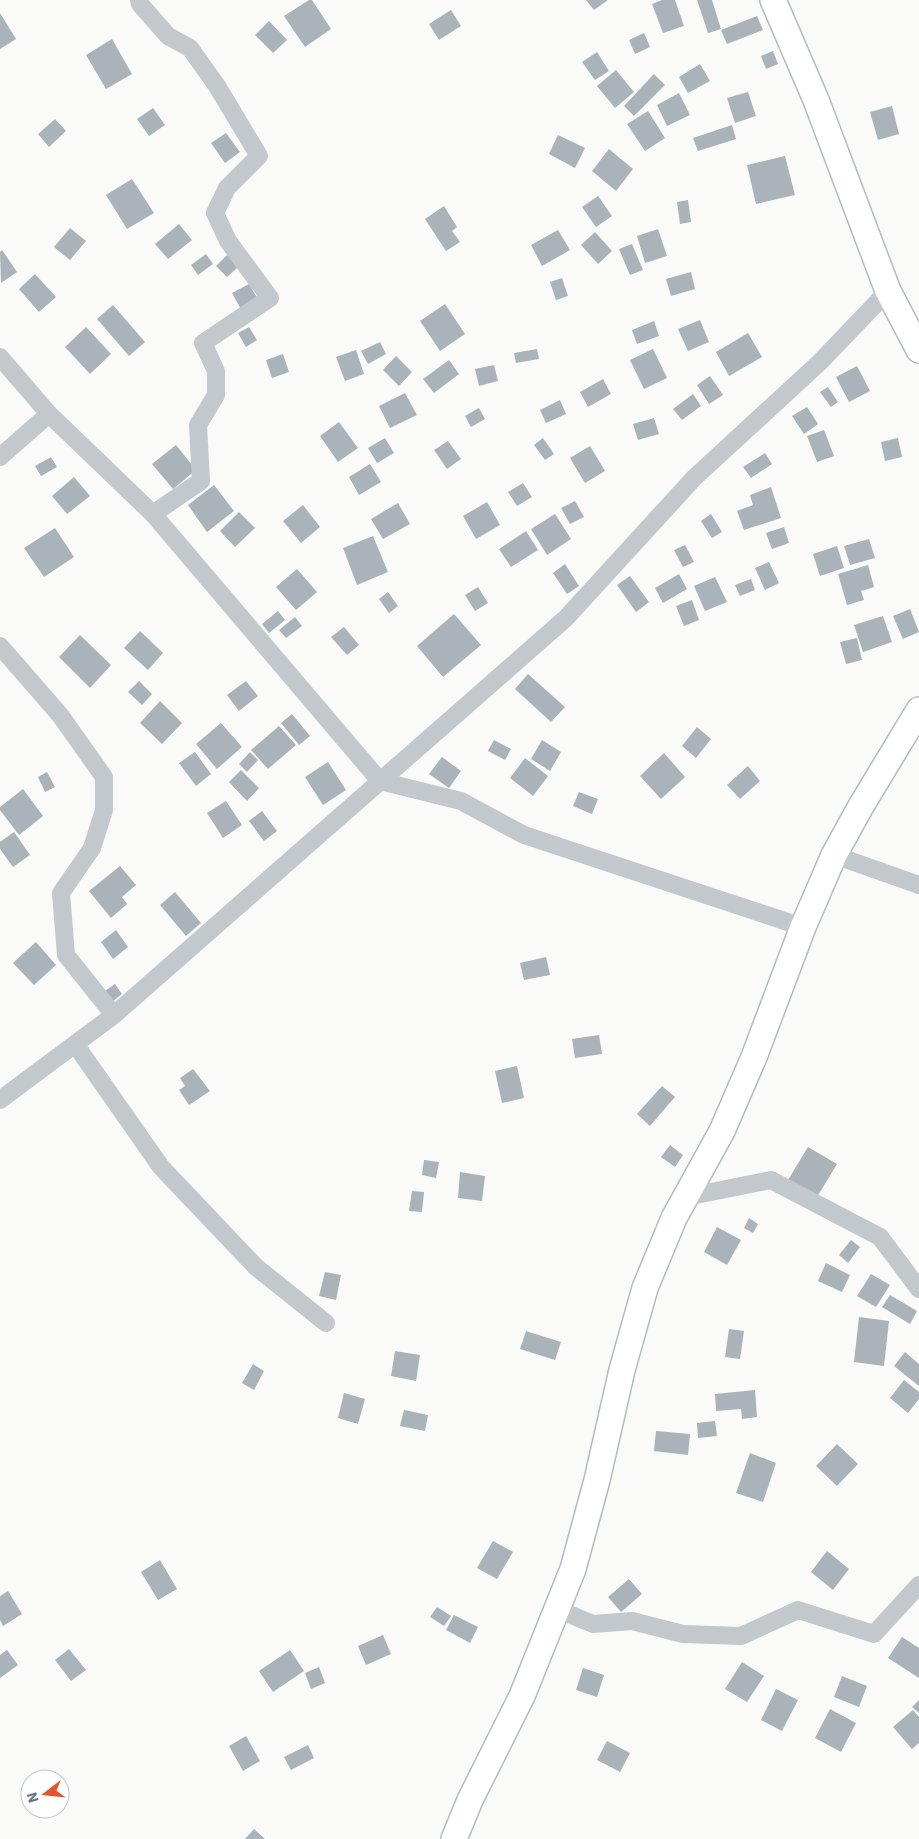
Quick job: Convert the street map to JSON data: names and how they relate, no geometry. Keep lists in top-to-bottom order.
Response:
{
  "north": "left"
}
